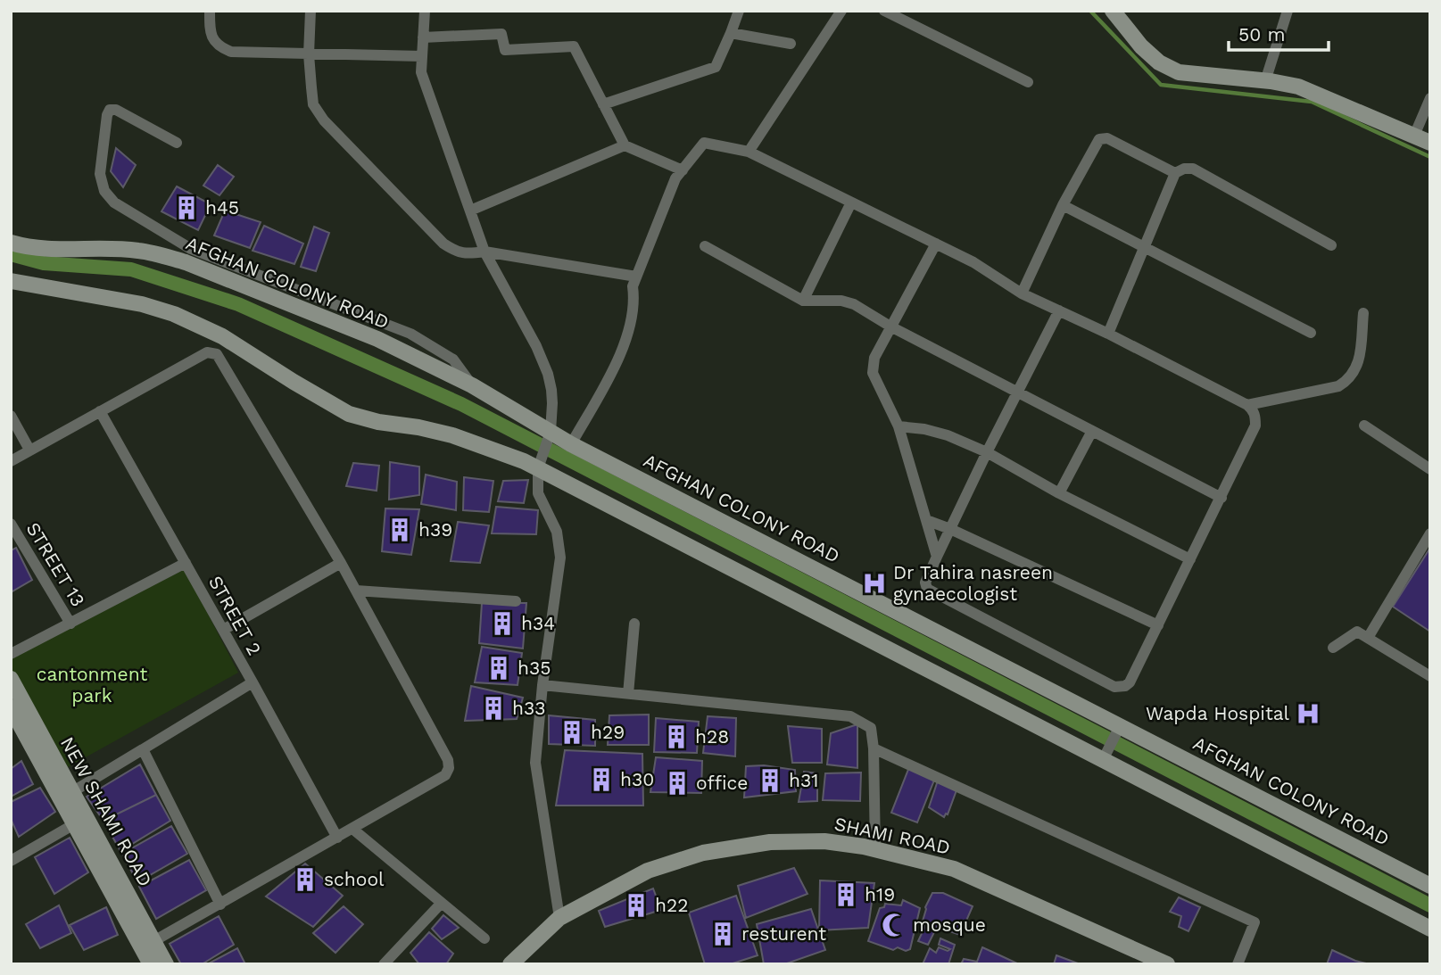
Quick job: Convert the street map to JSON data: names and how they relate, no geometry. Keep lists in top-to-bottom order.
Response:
{
  "streets": {
    "main road": ["AFGHAN COLONY ROAD", "NEW SHAMI ROAD", "SHAMI ROAD"],
    "street": ["STREET 13", "STREET 2"]
  },
  "parks": ["cantonment park"],
  "places": {
    "building": [
      "h45",
      "h39",
      "h34",
      "h35",
      "h33",
      "h29",
      "h28",
      "h30",
      "h31",
      "office",
      "school",
      "h19",
      "h22",
      "resturent"
    ],
    "hospital": ["Dr Tahira nasreen gynaecologist", "Wapda Hospital"],
    "mosque": ["mosque"]
  },
  "scale_bar": "50 m"
}
